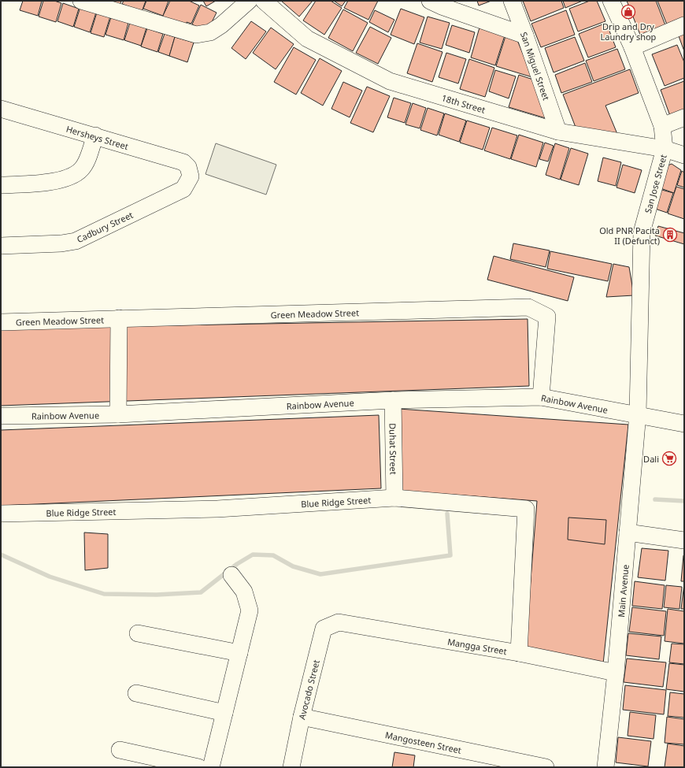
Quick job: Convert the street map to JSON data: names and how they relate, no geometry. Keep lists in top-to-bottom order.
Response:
{
  "streets": {
    "street": [
      "San Miguel Street",
      "18th Street",
      "Hersheys Street",
      "San Jose Street",
      "Cadbury Street",
      "Green Meadow Street",
      "Rainbow Avenue",
      "Duhat Street",
      "Blue Ridge Street",
      "Main Avenue",
      "Mangga Street",
      "Avocado Street",
      "Mangosteen Street"
    ]
  },
  "crossings": [
    ["San Miguel Street", "18th Street"],
    ["18th Street", "San Jose Street"],
    ["Hersheys Street", "Cadbury Street"],
    ["San Jose Street", "Rainbow Avenue"],
    ["San Jose Street", "Main Avenue"],
    ["Green Meadow Street", "Rainbow Avenue"],
    ["Rainbow Avenue", "Duhat Street"],
    ["Rainbow Avenue", "Main Avenue"],
    ["Duhat Street", "Blue Ridge Street"],
    ["Blue Ridge Street", "Mangga Street"],
    ["Main Avenue", "Mangga Street"],
    ["Mangga Street", "Avocado Street"],
    ["Avocado Street", "Mangosteen Street"]
  ],
  "places": {
    "shop": ["Drip and Dry Laundry shop"],
    "building": ["Old PNR Pacita II (Defunct)"],
    "supermarket": ["Dali"]
  }
}
